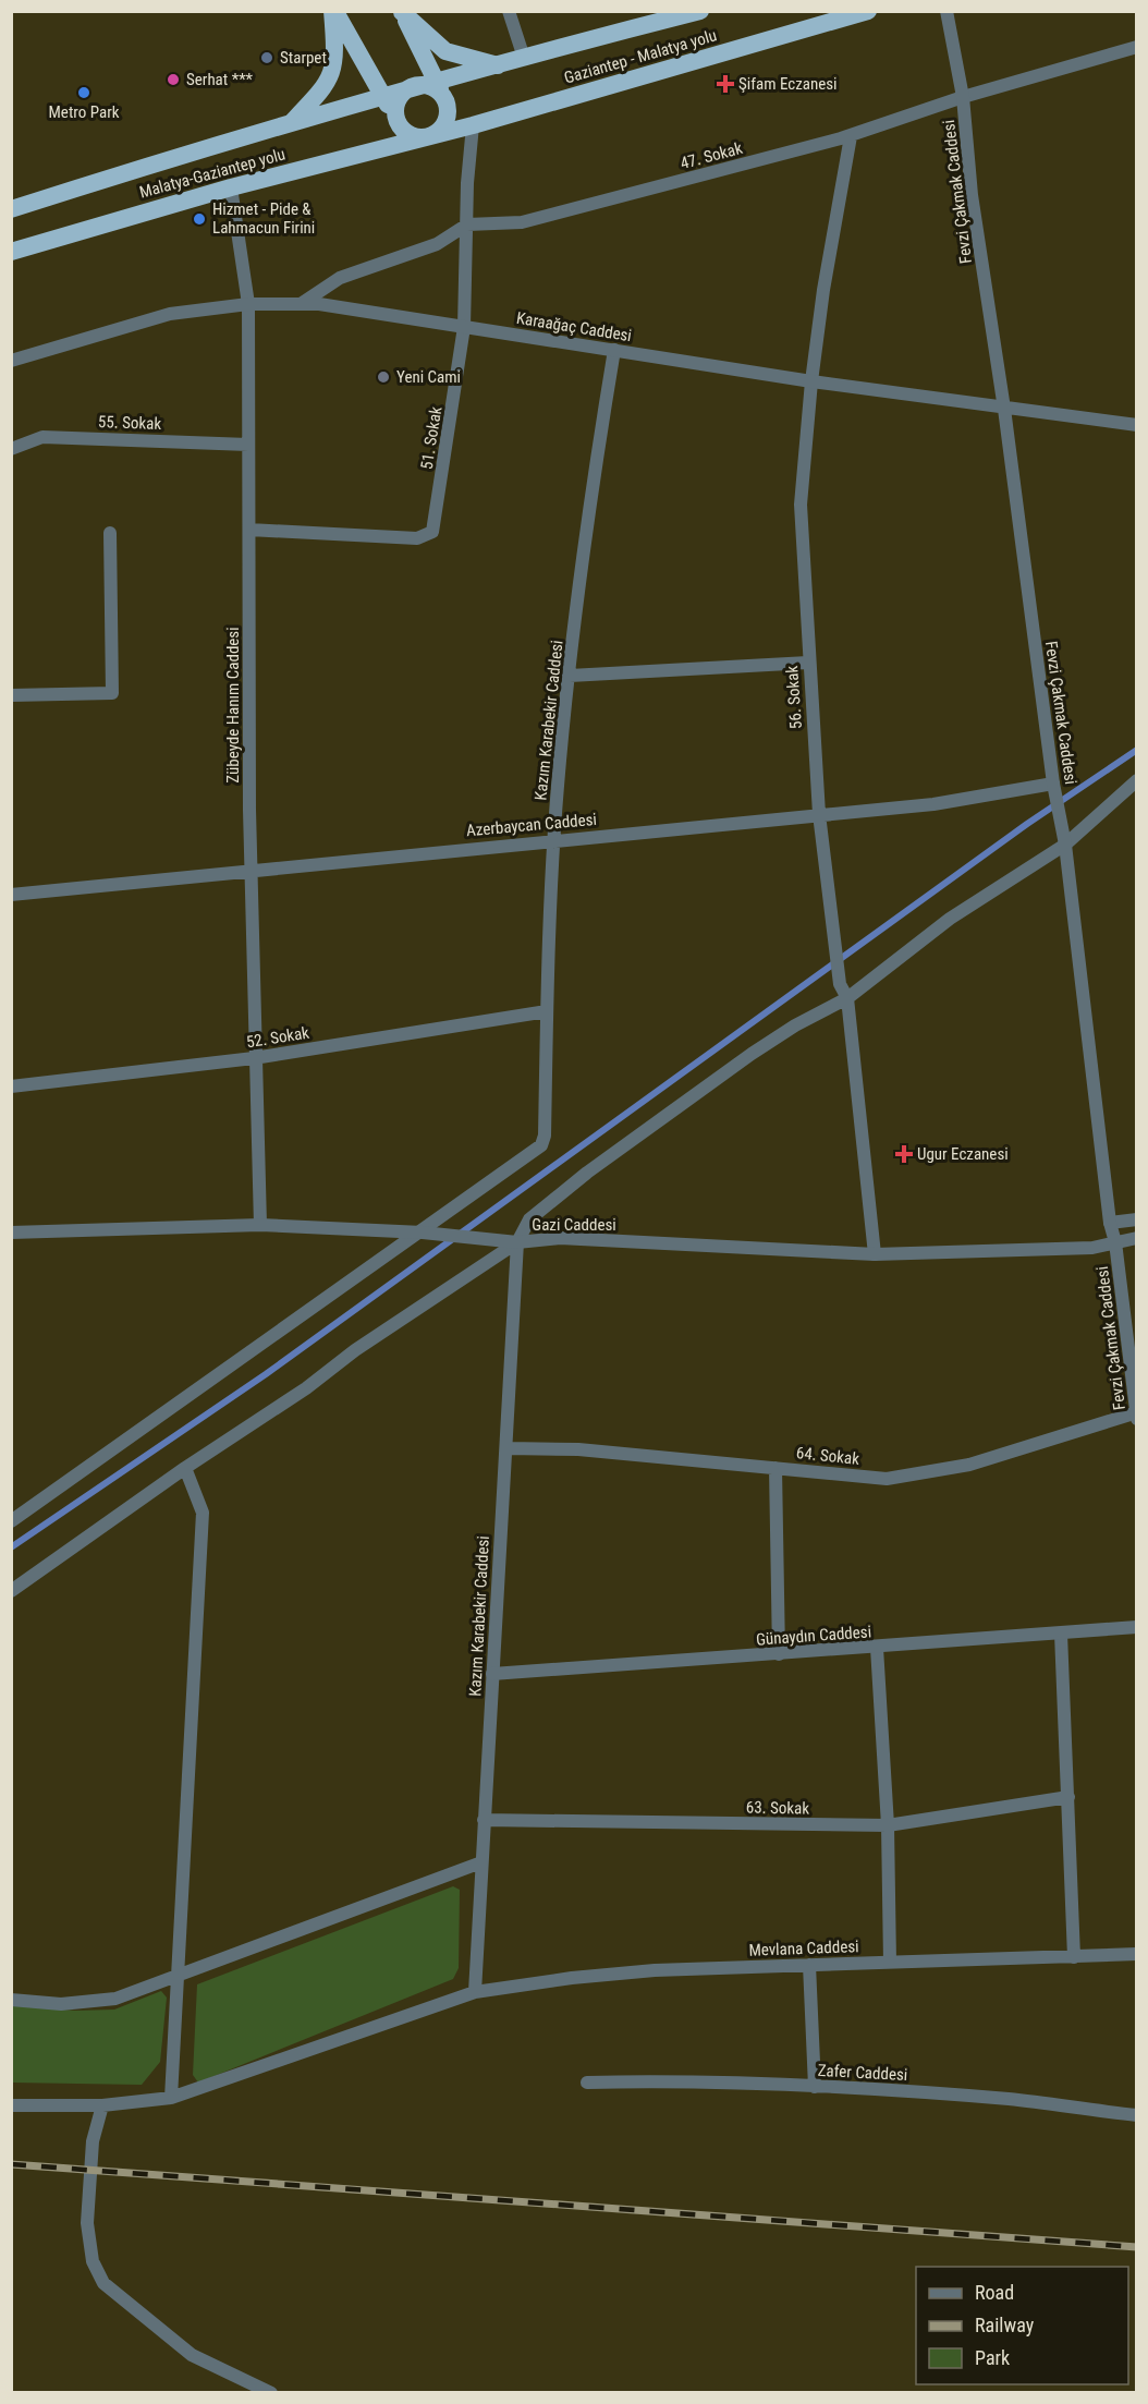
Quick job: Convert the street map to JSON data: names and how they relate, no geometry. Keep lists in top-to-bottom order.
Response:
{
  "streets": {
    "highway": ["Gaziantep - Malatya yolu", "Malatya-Gaziantep yolu"],
    "street": [
      "47. Sokak",
      "Fevzi Çakmak Caddesi",
      "Karaağaç Caddesi",
      "55. Sokak",
      "51. Sokak",
      "56. Sokak",
      "Zübeyde Hanım Caddesi",
      "Kazım Karabekir Caddesi",
      "Azerbaycan Caddesi",
      "52. Sokak",
      "Gazi Caddesi",
      "64. Sokak",
      "Günaydın Caddesi",
      "63. Sokak",
      "Mevlana Caddesi",
      "Zafer Caddesi"
    ]
  },
  "crossings": [
    ["Gaziantep - Malatya yolu", "Malatya-Gaziantep yolu"],
    ["Gaziantep - Malatya yolu", "51. Sokak"],
    ["47. Sokak", "Fevzi Çakmak Caddesi"],
    ["47. Sokak", "Karaağaç Caddesi"],
    ["47. Sokak", "51. Sokak"],
    ["47. Sokak", "56. Sokak"],
    ["Malatya-Gaziantep yolu", "Zübeyde Hanım Caddesi"],
    ["Fevzi Çakmak Caddesi", "Karaağaç Caddesi"],
    ["Fevzi Çakmak Caddesi", "Azerbaycan Caddesi"],
    ["Fevzi Çakmak Caddesi", "Gazi Caddesi"],
    ["Fevzi Çakmak Caddesi", "64. Sokak"],
    ["Karaağaç Caddesi", "51. Sokak"],
    ["Karaağaç Caddesi", "56. Sokak"],
    ["Karaağaç Caddesi", "Zübeyde Hanım Caddesi"],
    ["Karaağaç Caddesi", "Kazım Karabekir Caddesi"],
    ["55. Sokak", "Zübeyde Hanım Caddesi"],
    ["51. Sokak", "Zübeyde Hanım Caddesi"],
    ["56. Sokak", "Azerbaycan Caddesi"],
    ["56. Sokak", "Gazi Caddesi"],
    ["Zübeyde Hanım Caddesi", "Azerbaycan Caddesi"],
    ["Zübeyde Hanım Caddesi", "52. Sokak"],
    ["Zübeyde Hanım Caddesi", "Gazi Caddesi"],
    ["Kazım Karabekir Caddesi", "Azerbaycan Caddesi"],
    ["Kazım Karabekir Caddesi", "52. Sokak"],
    ["Kazım Karabekir Caddesi", "Gazi Caddesi"],
    ["Kazım Karabekir Caddesi", "64. Sokak"],
    ["Kazım Karabekir Caddesi", "Günaydın Caddesi"],
    ["Kazım Karabekir Caddesi", "63. Sokak"],
    ["Kazım Karabekir Caddesi", "Mevlana Caddesi"]
  ],
  "places": {
    "other": [
      "Starpet",
      "Serhat ***",
      "Metro Park",
      "Hizmet - Pide & Lahmacun Firini",
      "Yeni Cami"
    ],
    "health": ["Şifam Eczanesi", "Ugur Eczanesi"]
  },
  "legend": ["Road", "Railway", "Park"]
}
